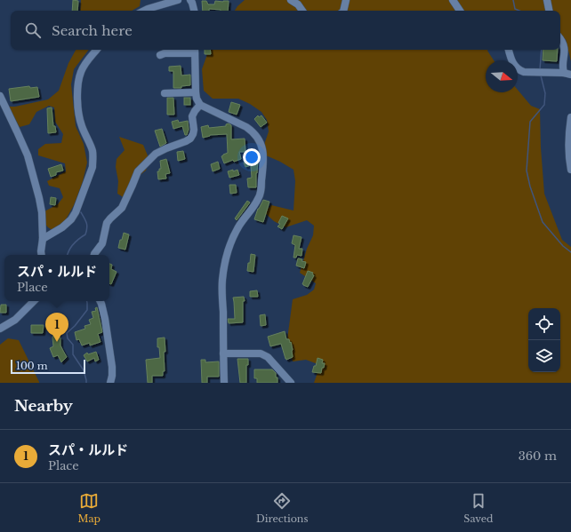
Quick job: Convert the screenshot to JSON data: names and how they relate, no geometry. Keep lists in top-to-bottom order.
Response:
{
  "scale_bar": "100 m",
  "north": "right",
  "page": {
    "search": "Search here",
    "popup": ["スパ・ルルド", "Place"],
    "pins": "1",
    "scale": "100 m",
    "heading": "Nearby",
    "list": [
      {
        "mark": "1",
        "name": "スパ・ルルド",
        "note": "Place",
        "value": "360 m"
      }
    ],
    "nav": ["Map", "Directions", "Saved"]
  }
}
